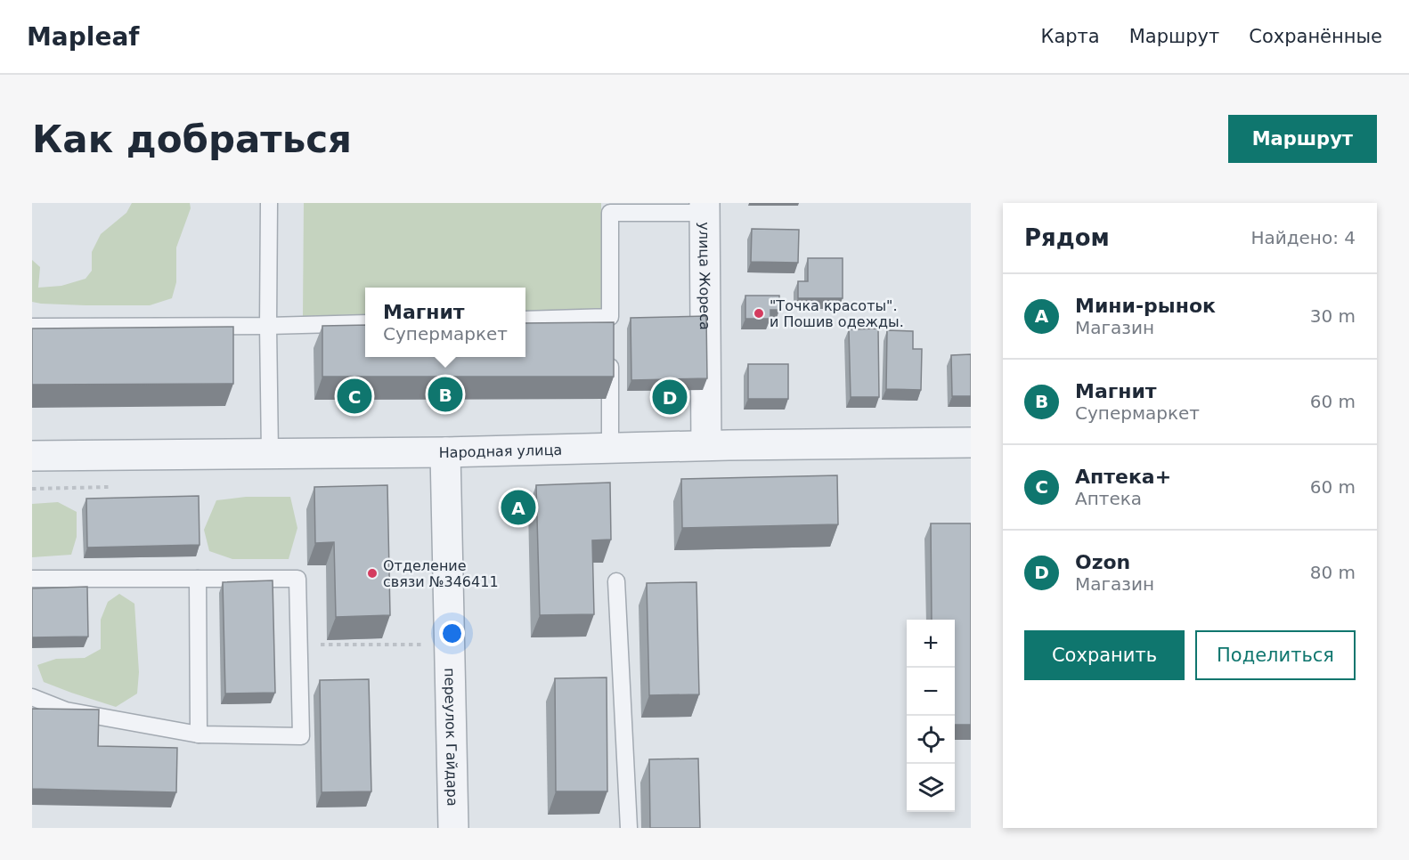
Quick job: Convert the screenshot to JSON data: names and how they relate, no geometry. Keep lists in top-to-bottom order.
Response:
{
  "streets": {
    "street": ["улица Жореса", "Народная улица", "переулок Гайдара"]
  },
  "crossings": [
    ["улица Жореса", "Народная улица"],
    ["Народная улица", "переулок Гайдара"]
  ],
  "places": ["\"Точка красоты\". и Пошив одежды.", "Отделение связи №346411"],
  "page": {
    "header": "Mapleaf",
    "nav": ["Карта", "Маршрут", "Сохранённые"],
    "buttons": [
      "Маршрут",
      ["Сохранить", "Поделиться"]
    ],
    "title": "Как добраться",
    "heading": ["Рядом", "Найдено: 4"],
    "list": [
      {
        "mark": "A",
        "name": "Мини-рынок",
        "note": "Магазин",
        "value": "30 m"
      },
      {
        "mark": "B",
        "name": "Магнит",
        "note": "Супермаркет",
        "value": "60 m"
      },
      {
        "mark": "C",
        "name": "Аптека+",
        "note": "Аптека",
        "value": "60 m"
      },
      {
        "mark": "D",
        "name": "Ozon",
        "note": "Магазин",
        "value": "80 m"
      }
    ],
    "popup": ["Магнит", "Супермаркет"],
    "pins": [
      "B",
      "C",
      "D",
      "A"
    ],
    "map_buttons": ["+", "−"]
  }
}
